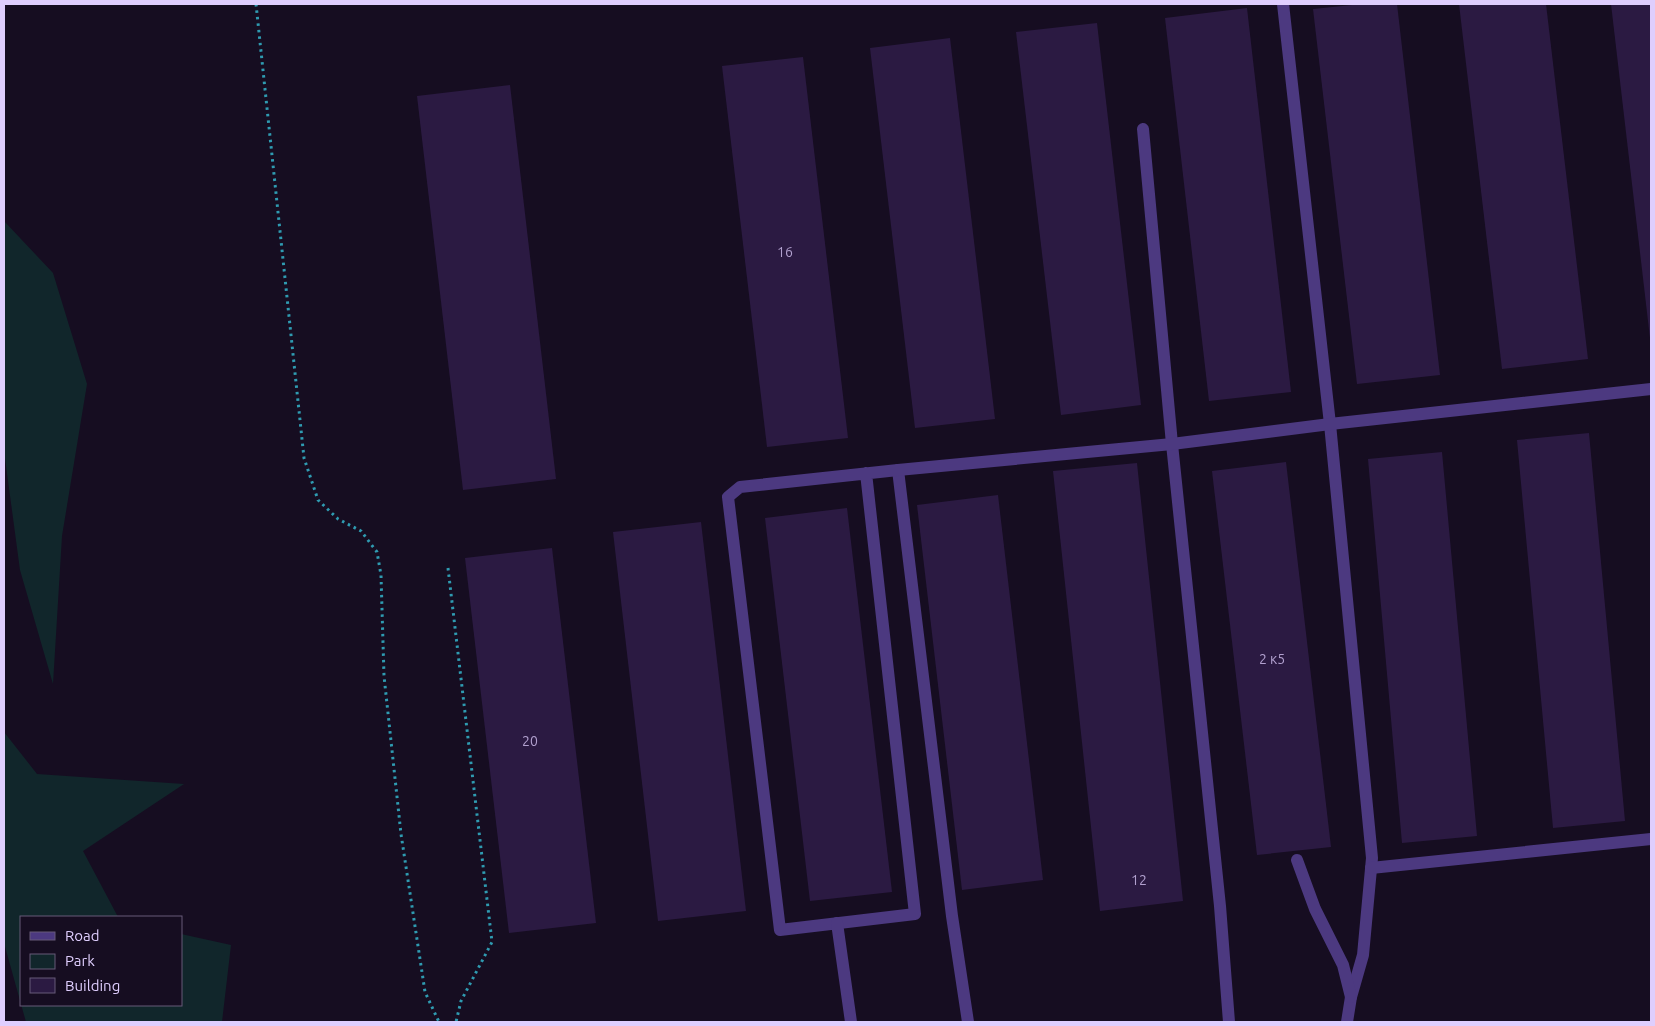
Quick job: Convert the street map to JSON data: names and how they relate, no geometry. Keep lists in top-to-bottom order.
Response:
{
  "house_numbers": [
    "16",
    "2 к5",
    "20",
    "12"
  ],
  "legend": ["Road", "Park", "Building"]
}
